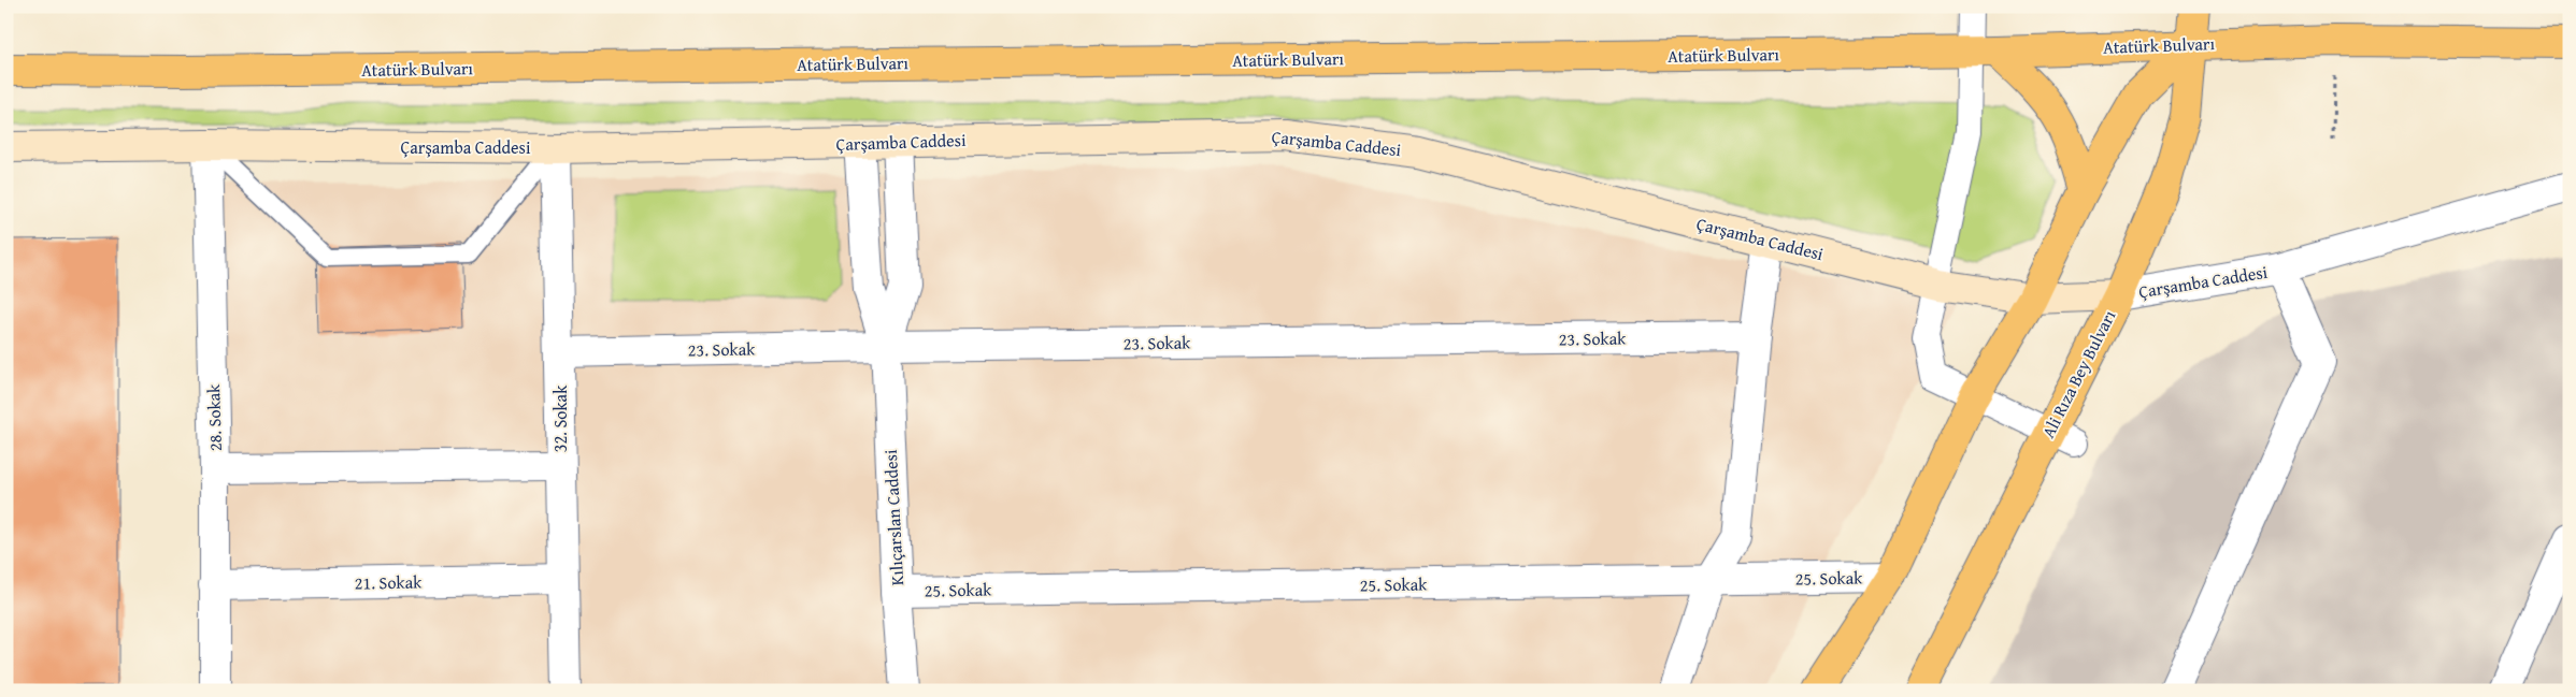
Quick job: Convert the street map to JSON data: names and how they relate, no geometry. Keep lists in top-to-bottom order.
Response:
{
  "streets": {
    "main road": ["Atatürk Bulvarı", "Çarşamba Caddesi", "Ali Rıza Bey Bulvarı"],
    "street": [
      "23. Sokak",
      "28. Sokak",
      "32. Sokak",
      "Kılıçarslan Caddesi",
      "25. Sokak",
      "21. Sokak"
    ]
  },
  "crossings": [
    ["Atatürk Bulvarı", "Ali Rıza Bey Bulvarı"],
    ["Çarşamba Caddesi", "Ali Rıza Bey Bulvarı"],
    ["Çarşamba Caddesi", "28. Sokak"],
    ["Çarşamba Caddesi", "32. Sokak"],
    ["Çarşamba Caddesi", "Kılıçarslan Caddesi"],
    ["23. Sokak", "32. Sokak"],
    ["23. Sokak", "Kılıçarslan Caddesi"],
    ["28. Sokak", "21. Sokak"],
    ["32. Sokak", "21. Sokak"],
    ["Kılıçarslan Caddesi", "25. Sokak"]
  ]
}
